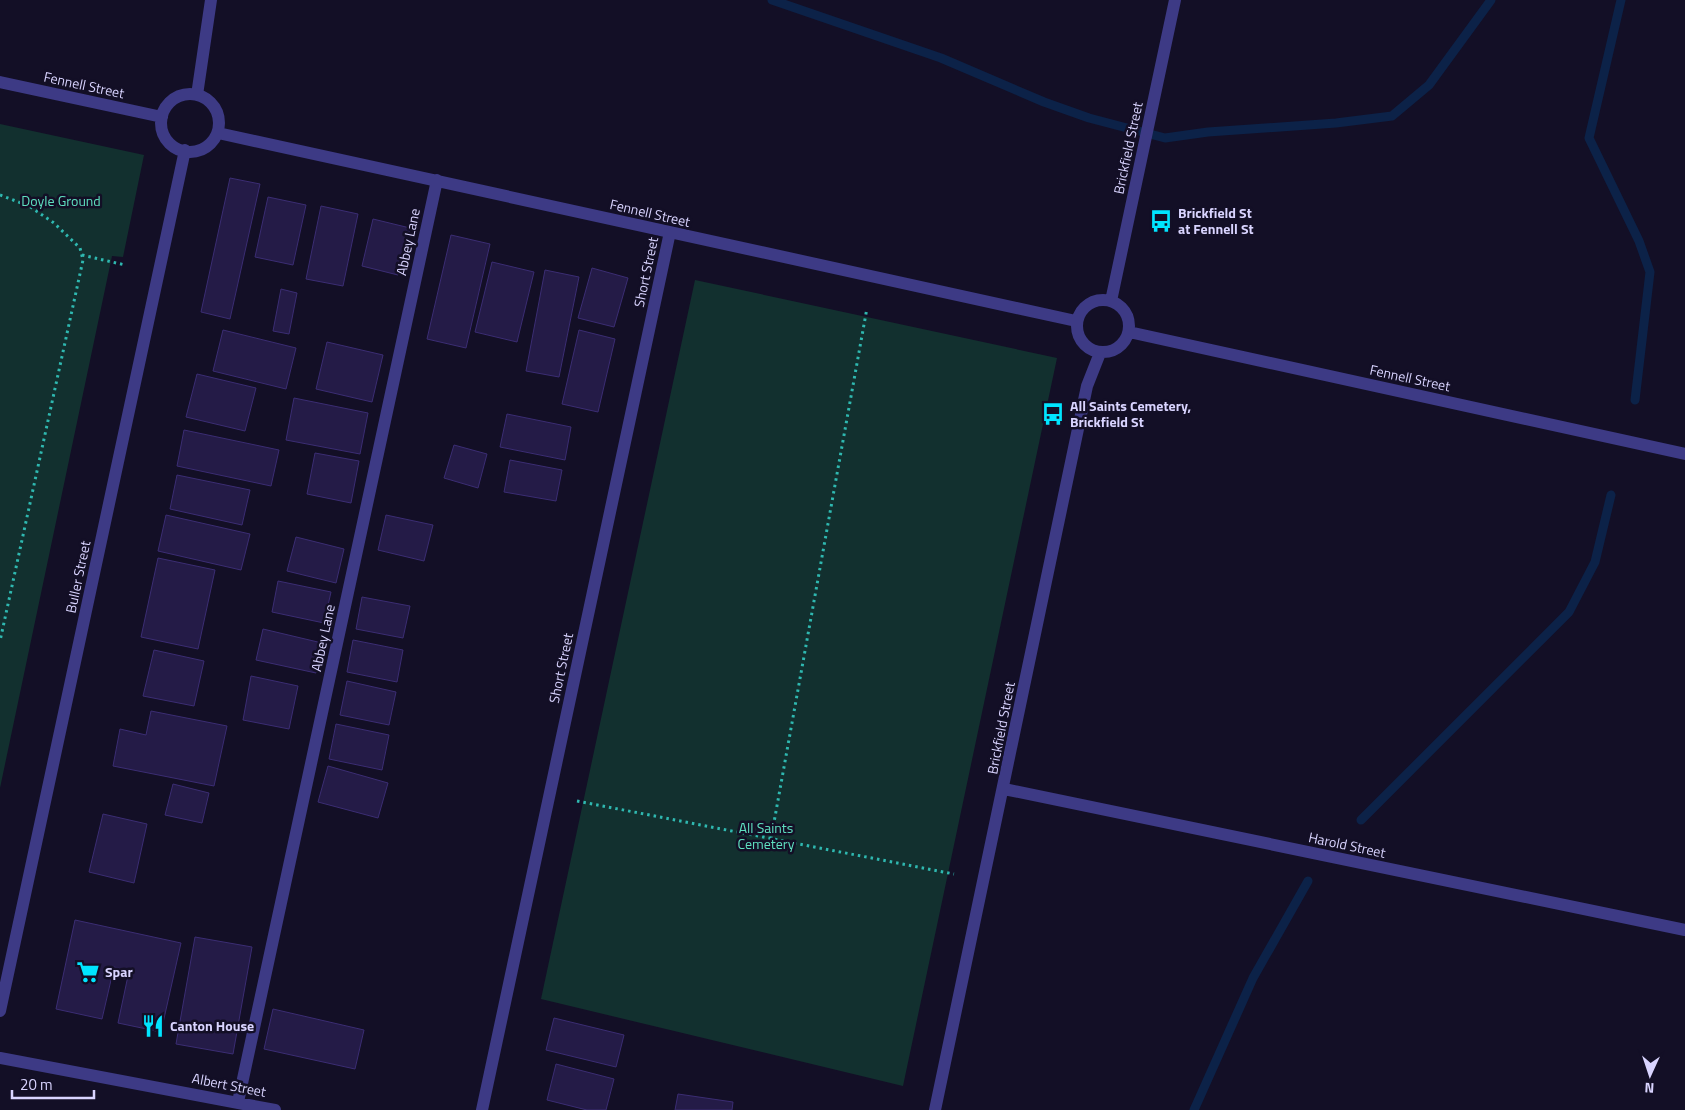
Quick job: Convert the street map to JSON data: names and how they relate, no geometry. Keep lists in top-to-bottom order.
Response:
{
  "streets": {
    "street": [
      "Fennell Street",
      "Brickfield Street",
      "Abbey Lane",
      "Short Street",
      "Buller Street",
      "Harold Street",
      "Albert Street"
    ]
  },
  "crossings": [
    ["Fennell Street", "Brickfield Street"],
    ["Fennell Street", "Abbey Lane"],
    ["Fennell Street", "Short Street"],
    ["Fennell Street", "Buller Street"],
    ["Brickfield Street", "Harold Street"],
    ["Abbey Lane", "Albert Street"]
  ],
  "parks": ["Doyle Ground", "All Saints Cemetery"],
  "places": {
    "bus stop": ["Brickfield St at Fennell St", "All Saints Cemetery, Brickfield St"],
    "supermarket": ["Spar"],
    "restaurant": ["Canton House"]
  },
  "scale_bar": "20 m",
  "north": "bottom"
}
